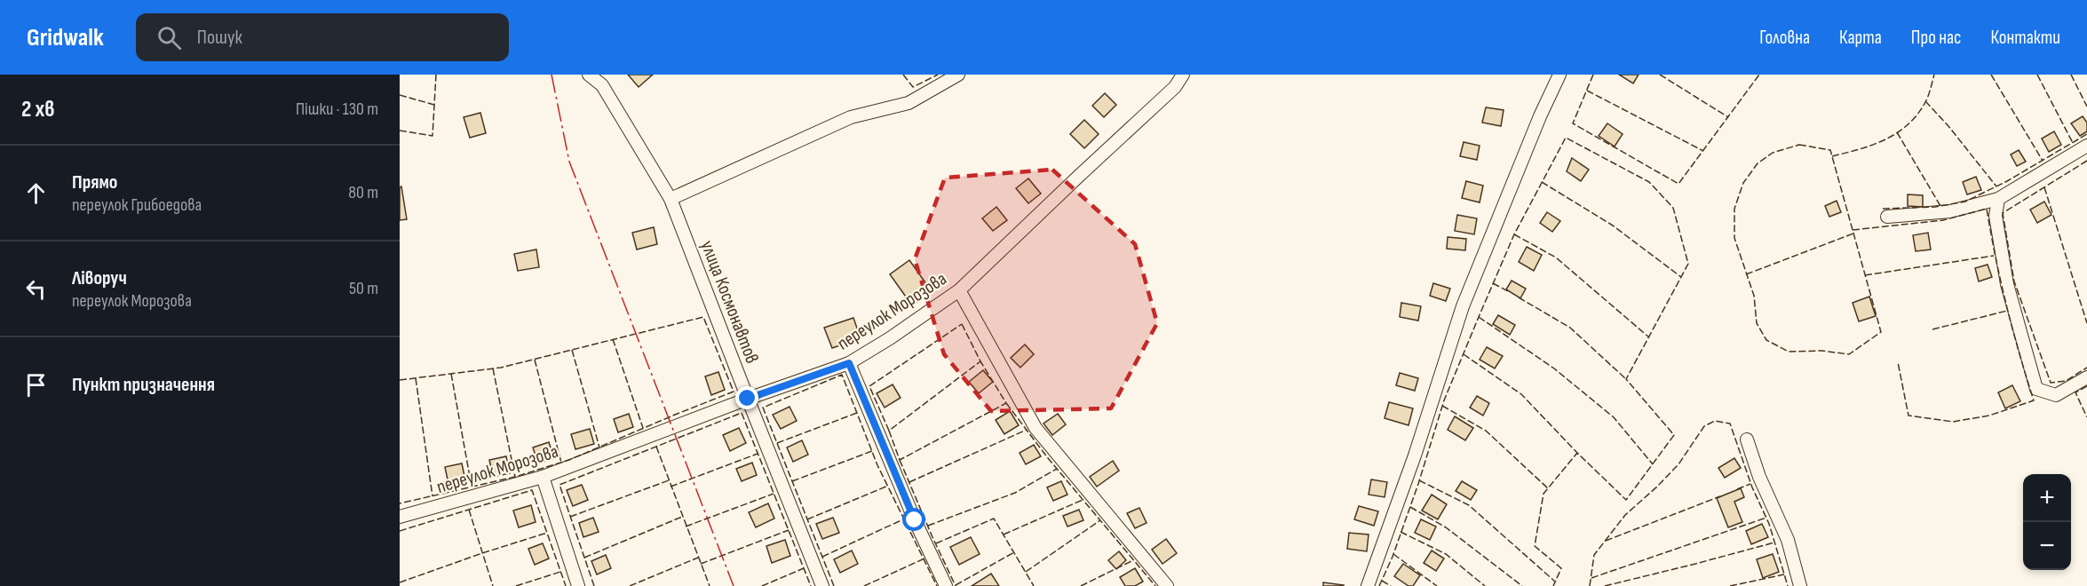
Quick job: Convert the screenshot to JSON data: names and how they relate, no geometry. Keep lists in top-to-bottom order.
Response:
{
  "streets": {
    "street": ["улица Космонавтов", "переулок Морозова"]
  },
  "crossings": [
    ["улица Космонавтов", "переулок Морозова"]
  ],
  "page": {
    "header": "Gridwalk",
    "search": "Пошук",
    "nav": [
      "Головна",
      "Карта",
      "Про нас",
      "Контакти"
    ],
    "heading": ["2 хв", "Пішки · 130 m"],
    "list": [
      ["Прямо", "переулок Грибоедова", "80 m"],
      ["Ліворуч", "переулок Морозова", "50 m"],
      "Пункт призначення"
    ],
    "map_buttons": ["+", "−"]
  }
}
